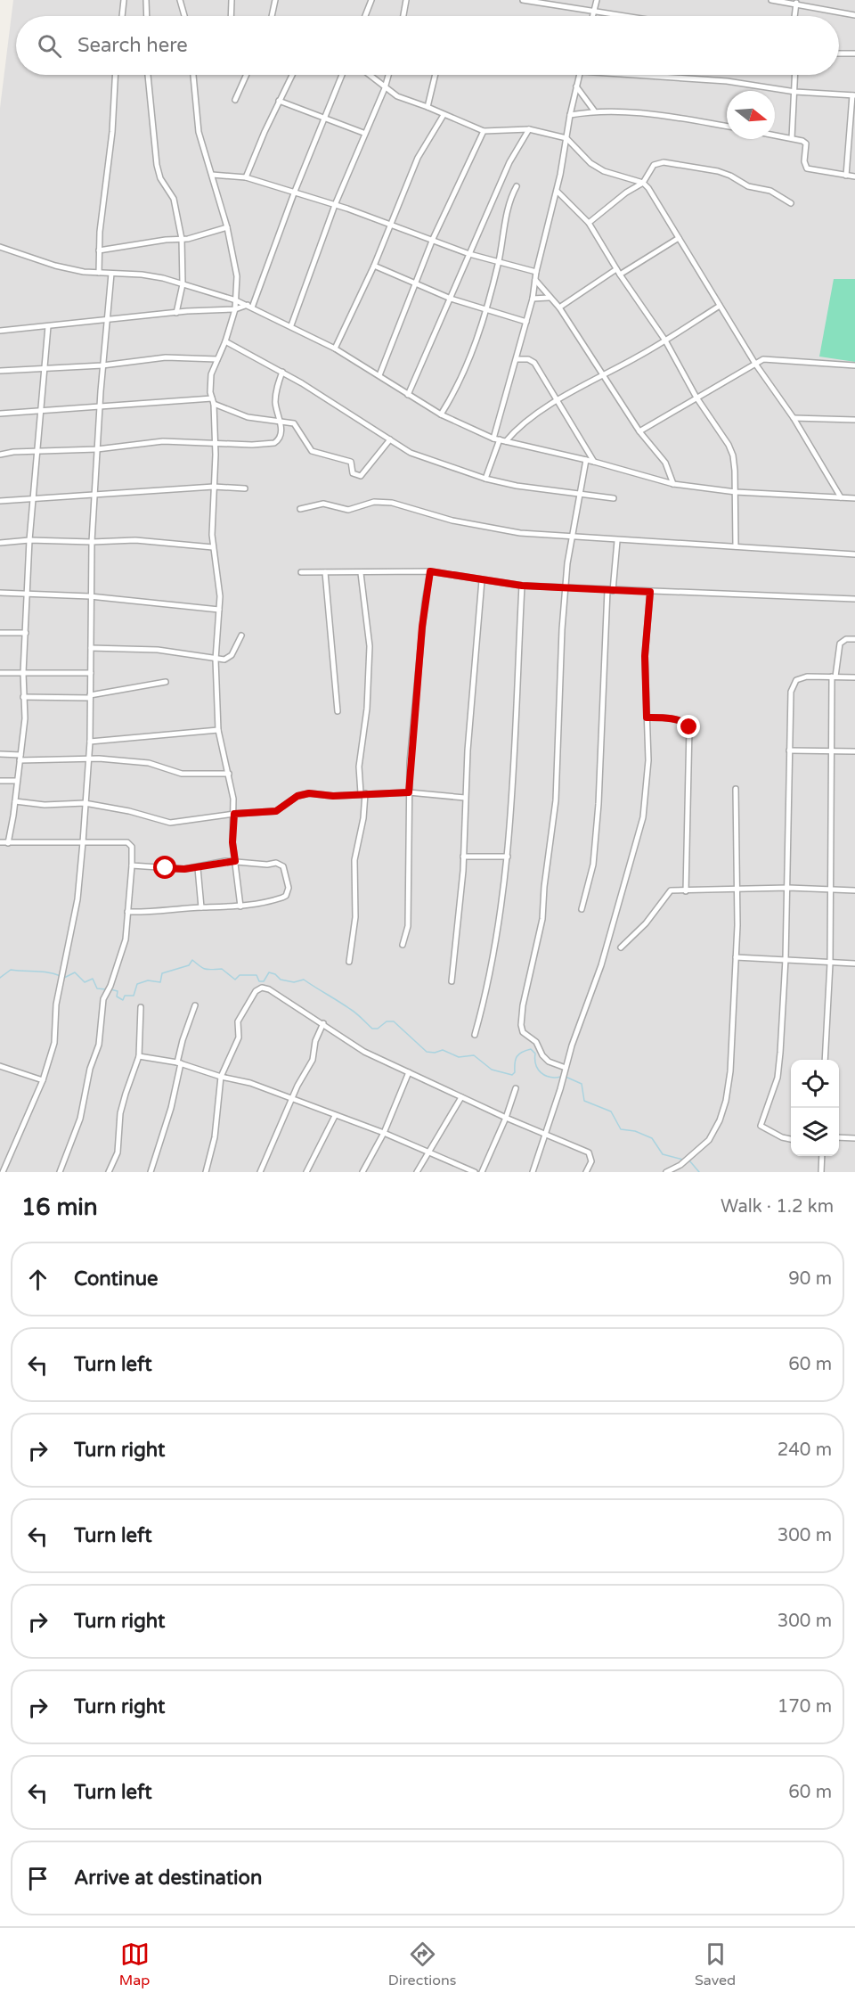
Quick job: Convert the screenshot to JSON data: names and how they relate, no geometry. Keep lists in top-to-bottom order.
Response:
{
  "north": "right",
  "page": {
    "search": "Search here",
    "heading": ["16 min", "Walk · 1.2 km"],
    "list": [
      ["Continue", "90 m"],
      ["Turn left", "60 m"],
      ["Turn right", "240 m"],
      ["Turn left", "300 m"],
      ["Turn right", "300 m"],
      ["Turn right", "170 m"],
      ["Turn left", "60 m"],
      "Arrive at destination"
    ],
    "nav": ["Map", "Directions", "Saved"]
  }
}
